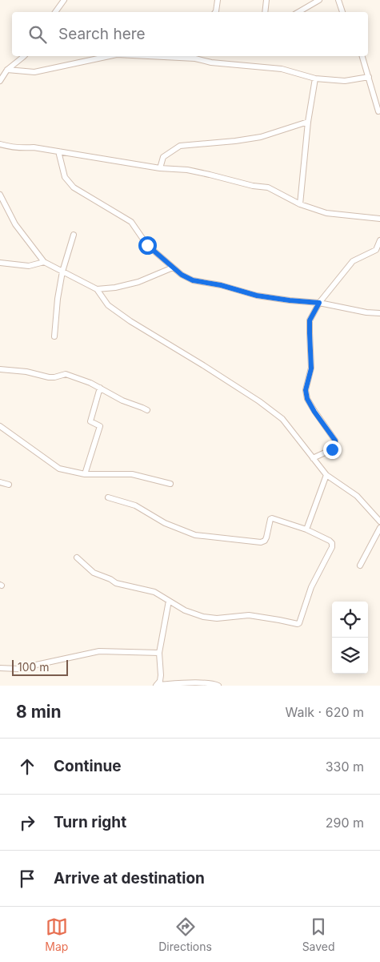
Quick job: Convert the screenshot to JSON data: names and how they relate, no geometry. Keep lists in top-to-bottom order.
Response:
{
  "scale_bar": "100 m",
  "page": {
    "search": "Search here",
    "scale": "100 m",
    "heading": ["8 min", "Walk · 620 m"],
    "list": [
      ["Continue", "330 m"],
      ["Turn right", "290 m"],
      "Arrive at destination"
    ],
    "nav": ["Map", "Directions", "Saved"]
  }
}
